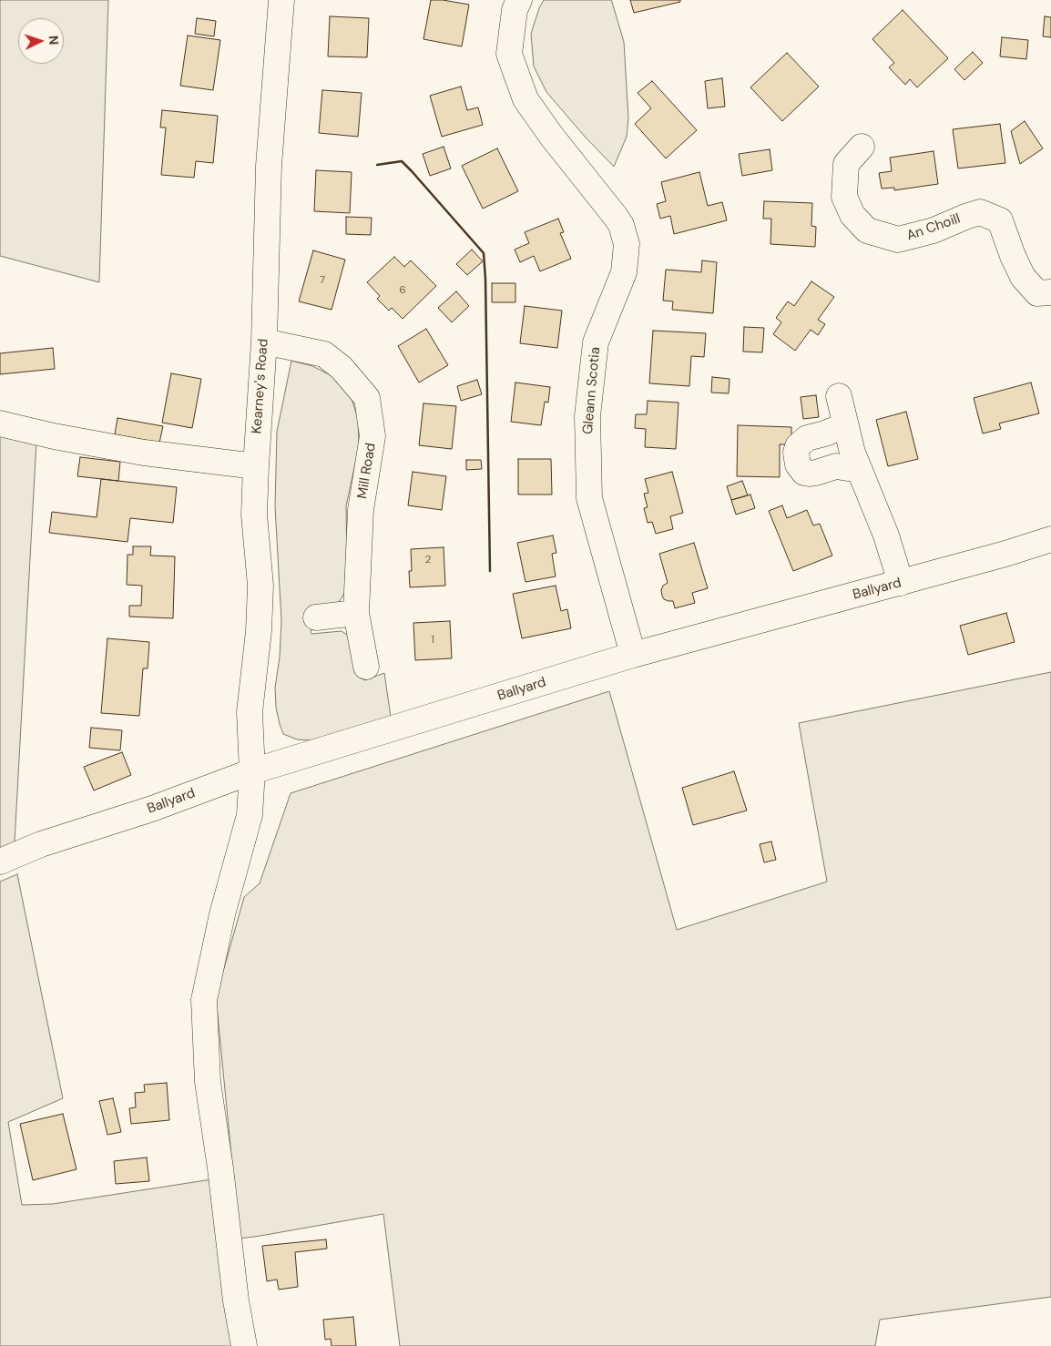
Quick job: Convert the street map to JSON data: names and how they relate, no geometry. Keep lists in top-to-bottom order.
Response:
{
  "streets": {
    "street": [
      "An Choill",
      "Kearney's Road",
      "Gleann Scotia",
      "Mill Road",
      "Ballyard"
    ]
  },
  "crossings": [
    ["Kearney's Road", "Mill Road"],
    ["Kearney's Road", "Ballyard"],
    ["Gleann Scotia", "Ballyard"]
  ],
  "house_numbers": [
    "7",
    "6",
    "2",
    "1"
  ],
  "north": "right"
}
